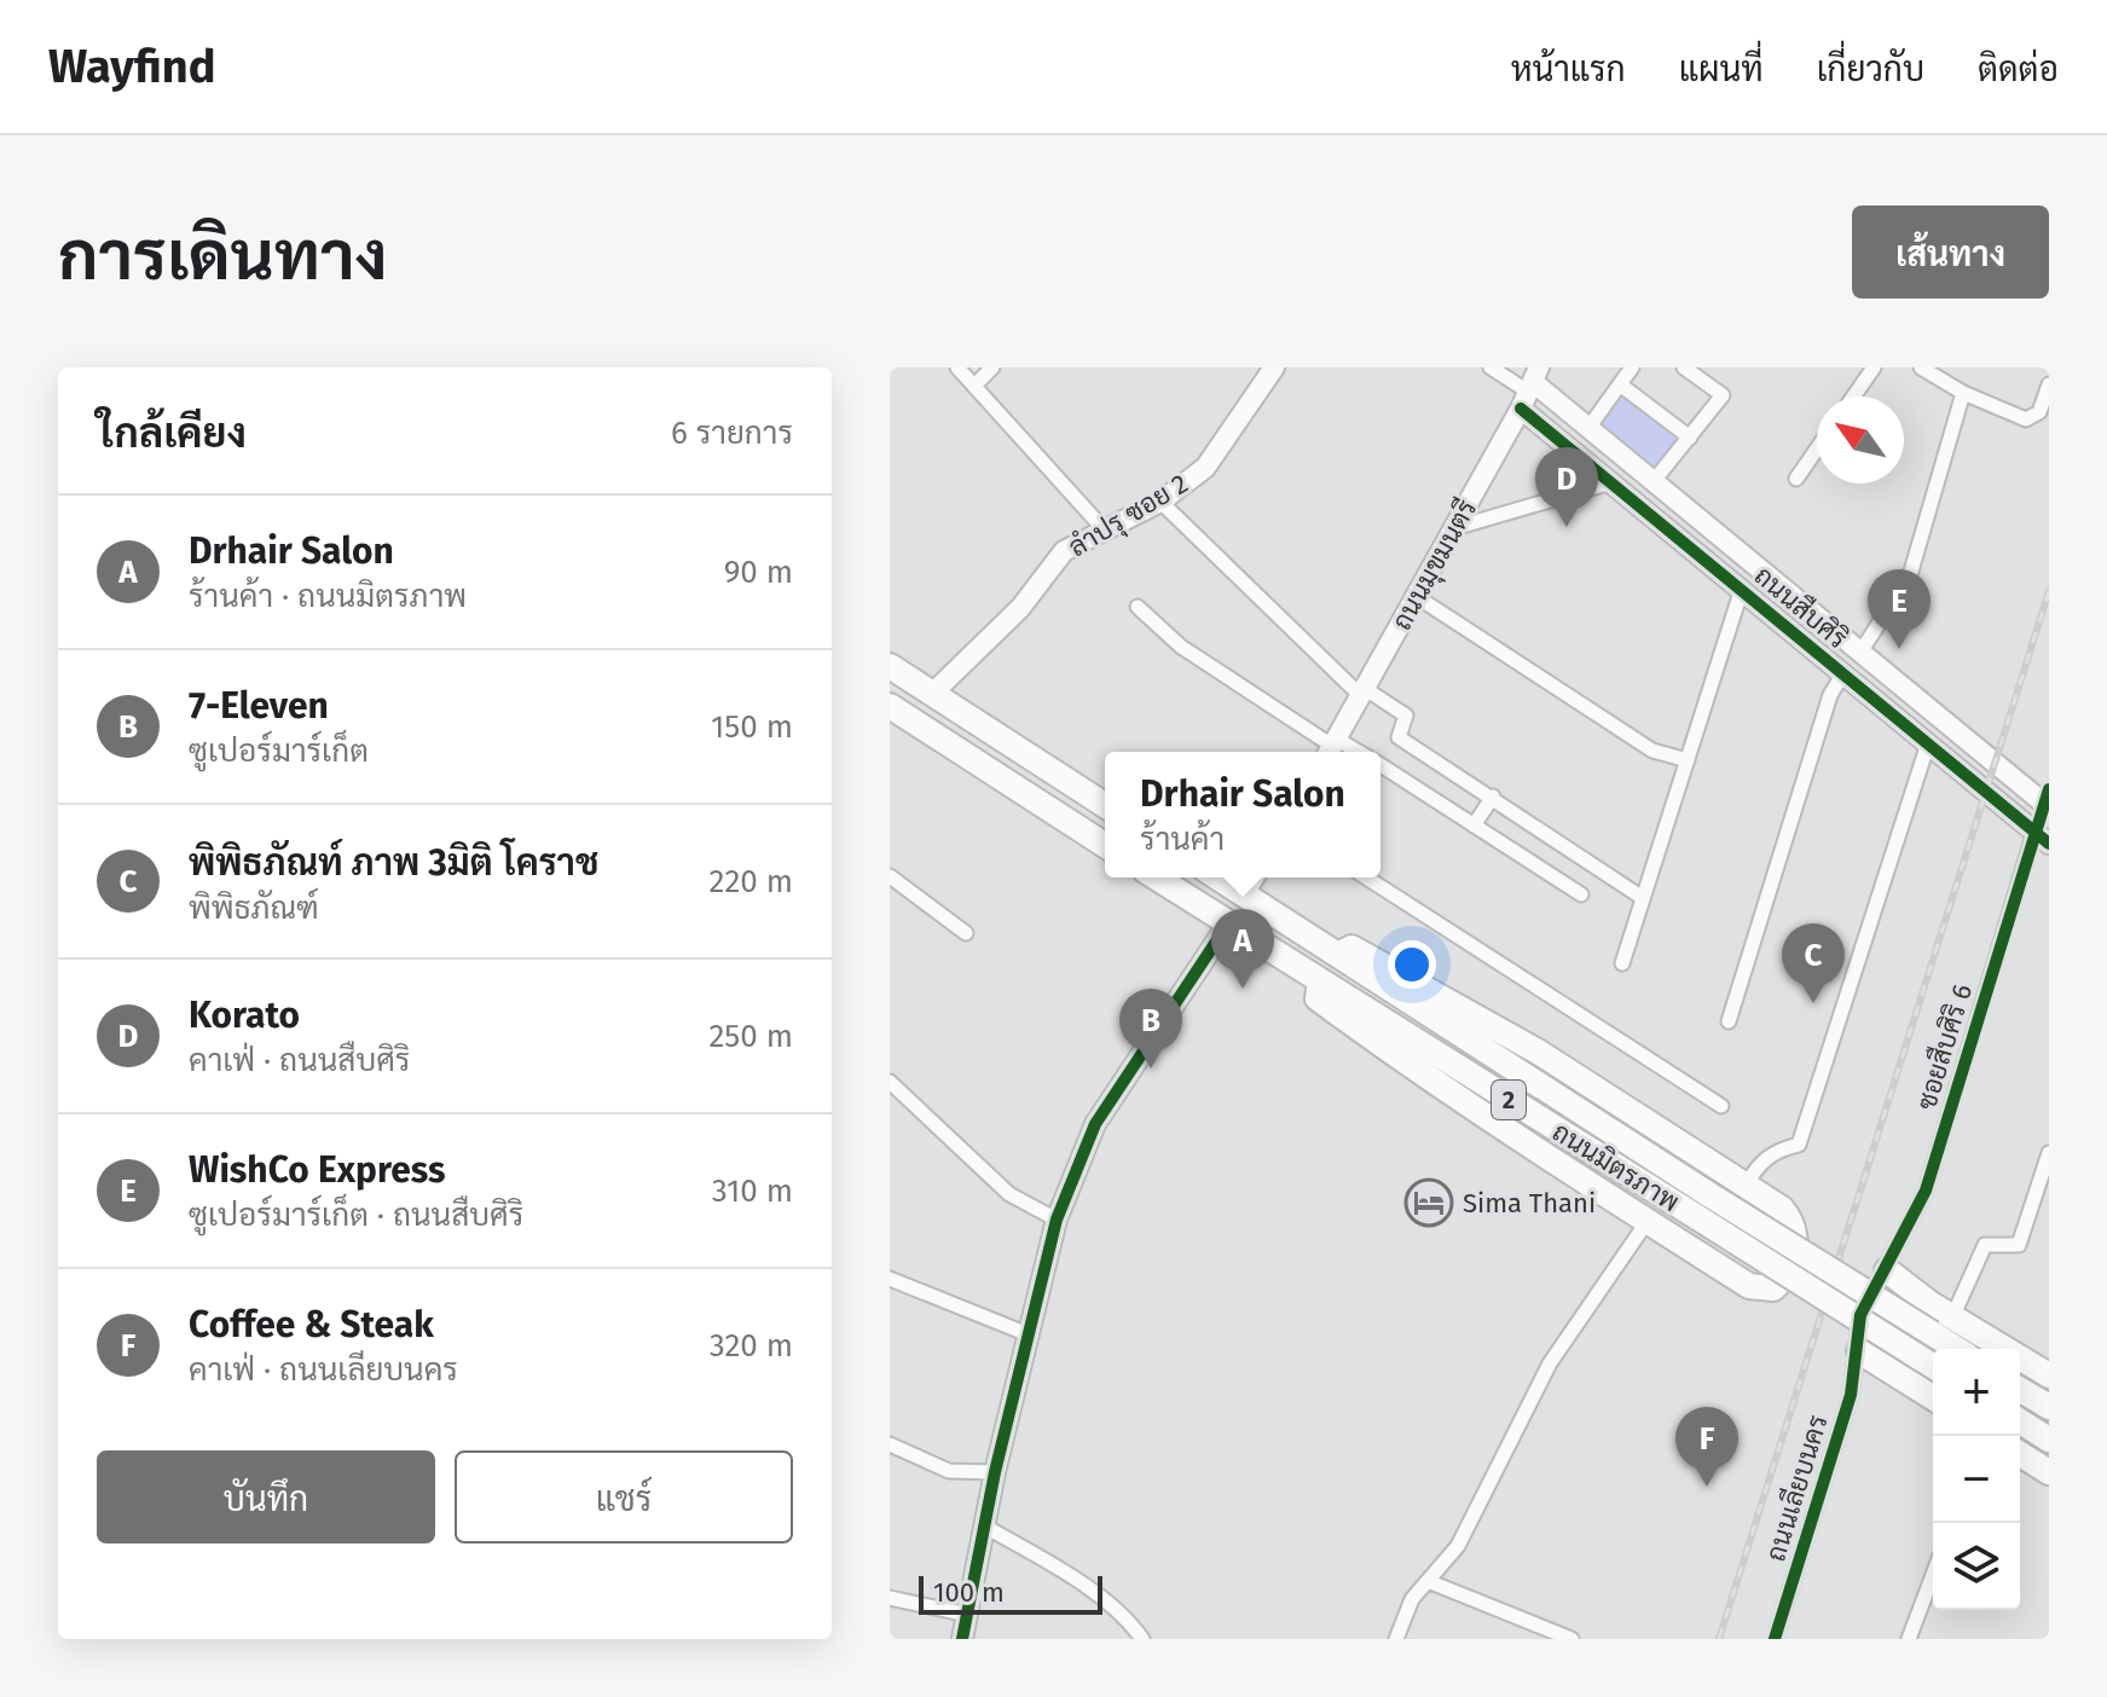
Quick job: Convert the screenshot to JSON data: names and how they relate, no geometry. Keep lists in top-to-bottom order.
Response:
{
  "streets": {
    "highway": ["2", "ถนนมิตรภาพ"],
    "street": [
      "ลำปรุ ซอย 2",
      "ถนนมุขมนตรี",
      "ถนนสืบศิริ",
      "ซอยสืบศิริ 6",
      "ถนนเลียบนคร"
    ]
  },
  "crossings": [
    ["ถนนมุขมนตรี", "ถนนสืบศิริ"],
    ["ถนนสืบศิริ", "ซอยสืบศิริ 6"],
    ["ซอยสืบศิริ 6", "ถนนเลียบนคร"]
  ],
  "places": {
    "hotel": ["Sima Thani"]
  },
  "scale_bar": "100 m",
  "north": "top left",
  "page": {
    "header": "Wayfind",
    "nav": [
      "หน้าแรก",
      "แผนที่",
      "เกี่ยวกับ",
      "ติดต่อ"
    ],
    "buttons": [
      "เส้นทาง",
      ["บันทึก", "แชร์"]
    ],
    "title": "การเดินทาง",
    "heading": ["ใกล้เคียง", "6 รายการ"],
    "pins": [
      "D",
      "E",
      "A",
      "C",
      "B",
      "F"
    ],
    "list": [
      {
        "mark": "A",
        "name": "Drhair Salon",
        "note": "ร้านค้า · ถนนมิตรภาพ",
        "value": "90 m"
      },
      {
        "mark": "B",
        "name": "7-Eleven",
        "note": "ซูเปอร์มาร์เก็ต",
        "value": "150 m"
      },
      {
        "mark": "C",
        "name": "พิพิธภัณท์ ภาพ 3มิติ โคราช",
        "note": "พิพิธภัณฑ์",
        "value": "220 m"
      },
      {
        "mark": "D",
        "name": "Korato",
        "note": "คาเฟ่ · ถนนสืบศิริ",
        "value": "250 m"
      },
      {
        "mark": "E",
        "name": "WishCo Express",
        "note": "ซูเปอร์มาร์เก็ต · ถนนสืบศิริ",
        "value": "310 m"
      },
      {
        "mark": "F",
        "name": "Coffee & Steak",
        "note": "คาเฟ่ · ถนนเลียบนคร",
        "value": "320 m"
      }
    ],
    "popup": ["Drhair Salon", "ร้านค้า"],
    "map_buttons": ["+", "−"],
    "scale": "100 m"
  }
}
